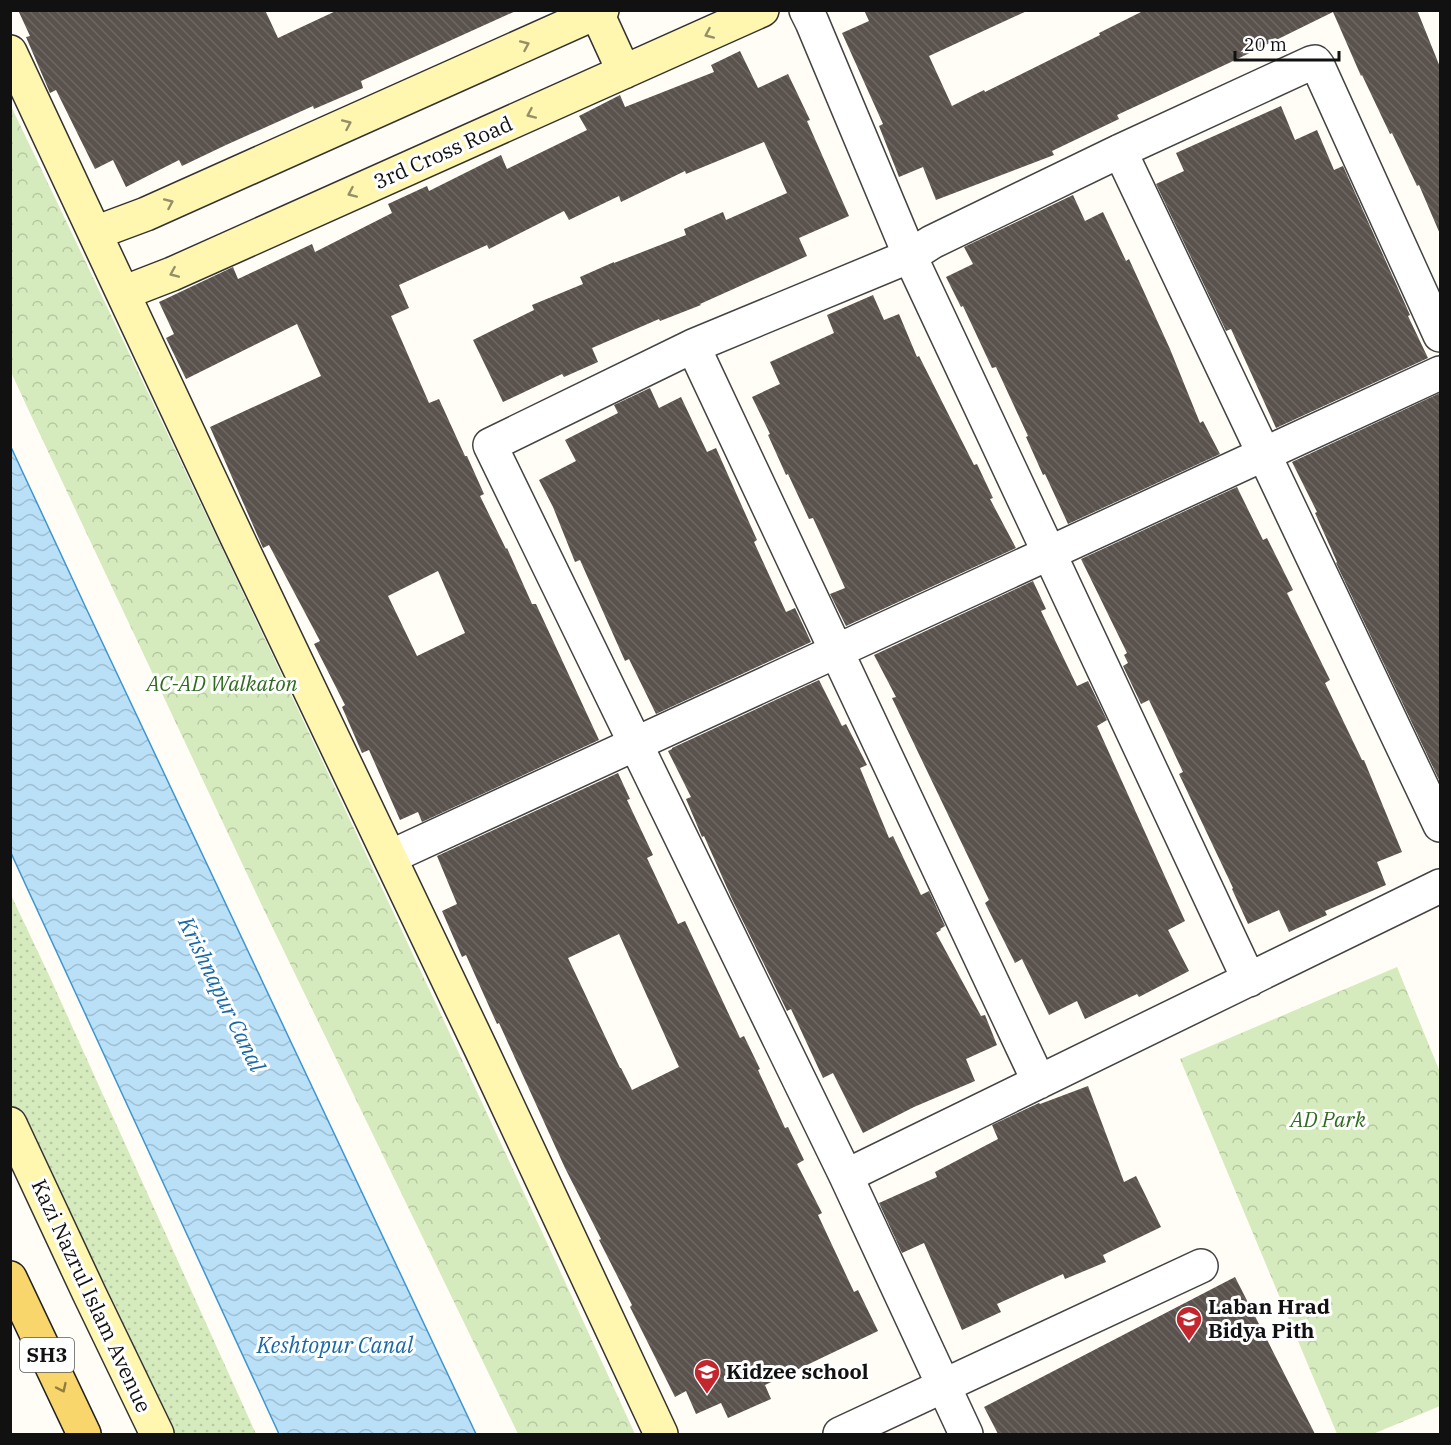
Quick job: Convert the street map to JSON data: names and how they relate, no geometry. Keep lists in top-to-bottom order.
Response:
{
  "streets": {
    "main road": ["SH3"],
    "street": ["3rd Cross Road", "Kazi Nazrul Islam Avenue"]
  },
  "water": ["Krishnapur Canal", "Keshtopur Canal"],
  "parks": ["AC-AD Walkaton", "AD Park"],
  "places": {
    "school or university": ["Laban Hrad Bidya Pith", "Kidzee school"]
  },
  "scale_bar": "20 m"
}
